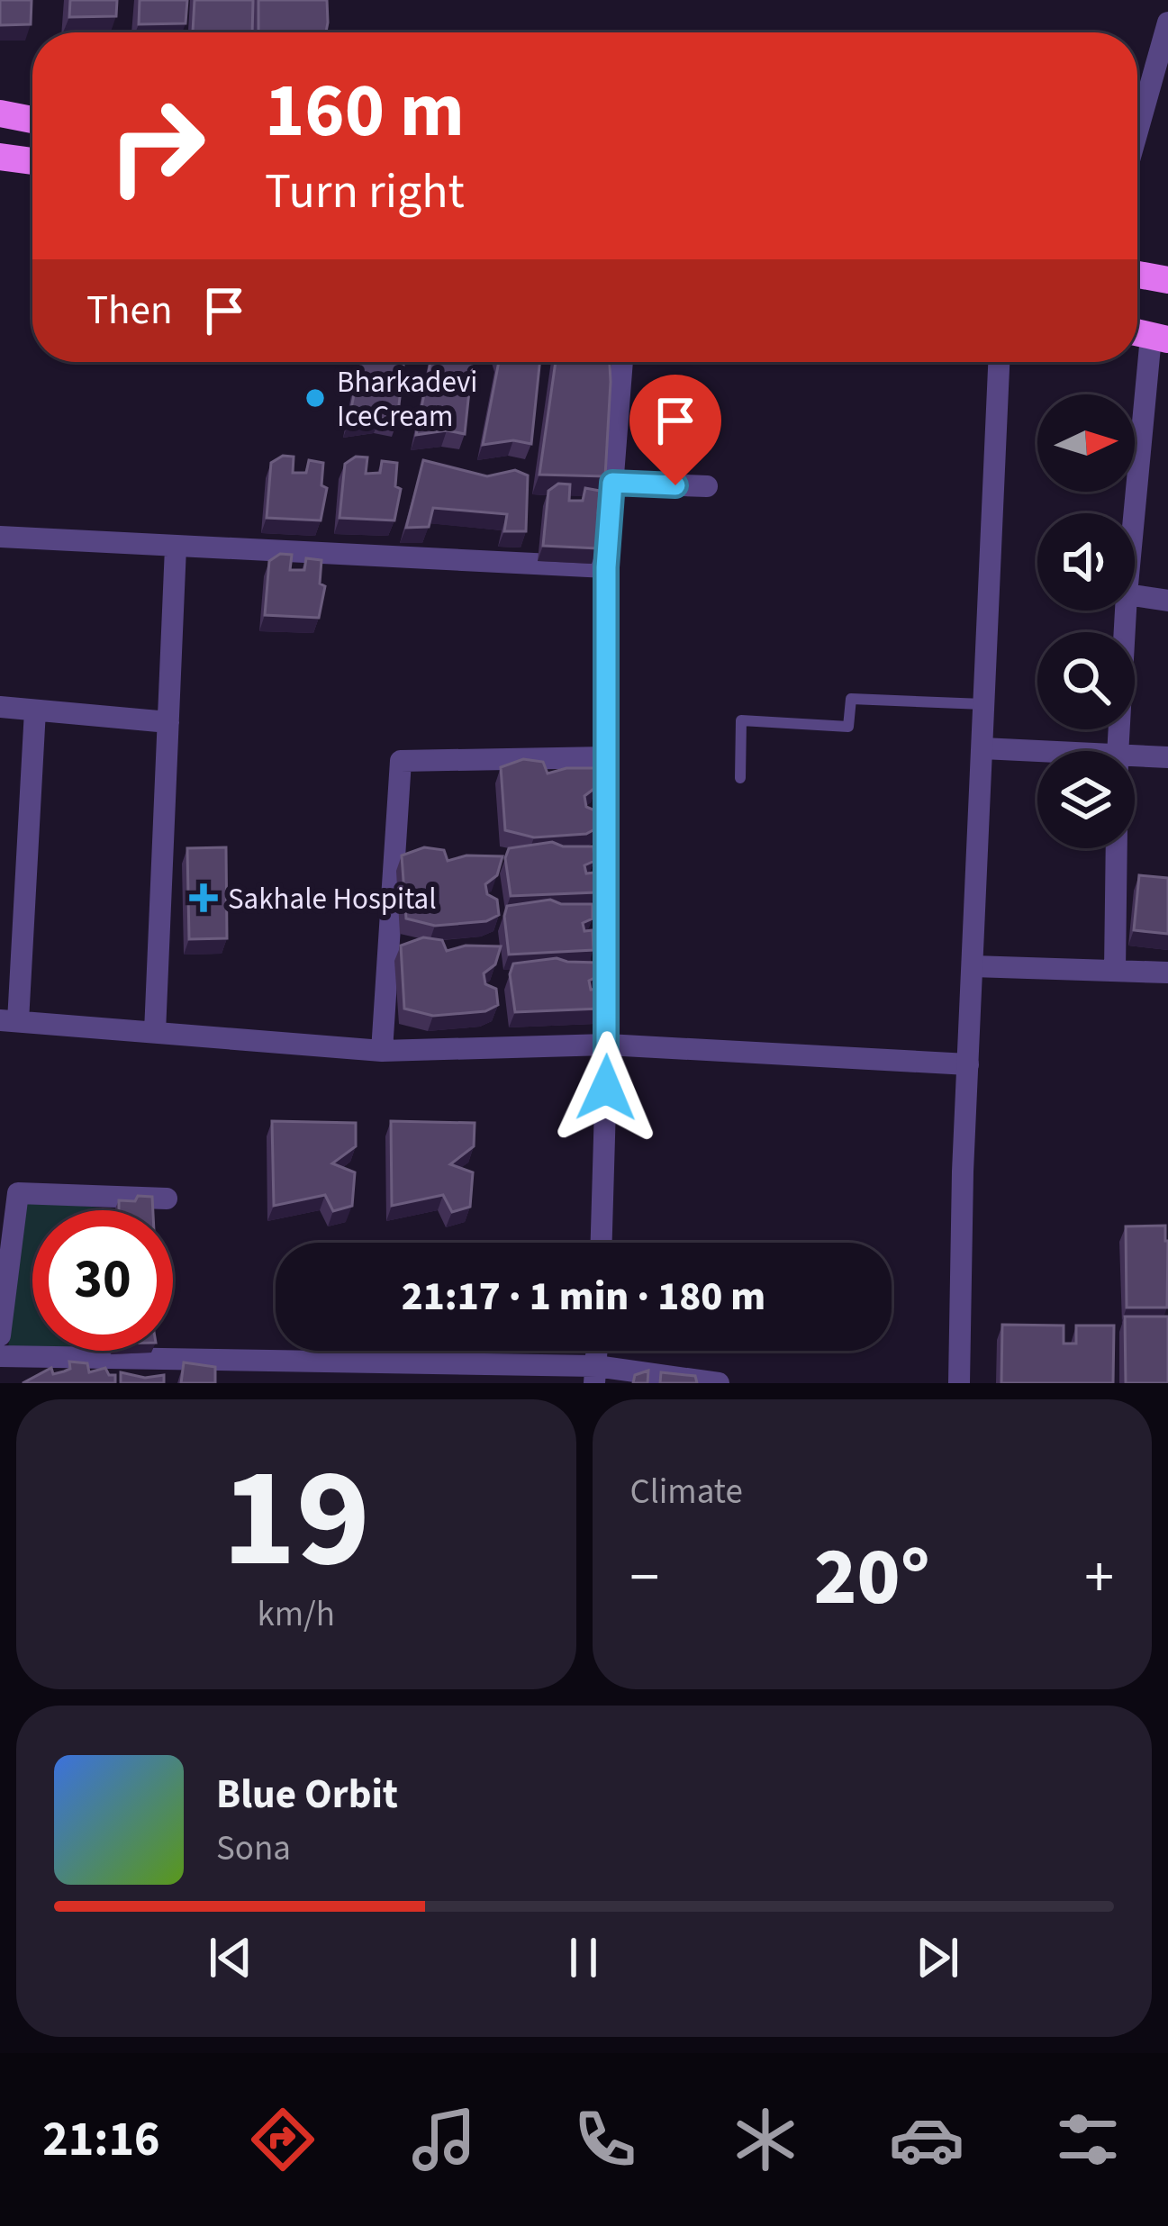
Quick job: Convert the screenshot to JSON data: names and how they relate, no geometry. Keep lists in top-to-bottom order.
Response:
{
  "places": {
    "other": ["Bharkadevi IceCream"],
    "health": ["Sakhale Hospital"]
  },
  "north": "right",
  "page": {
    "turn": ["160 m", "Turn right"],
    "then": "Then",
    "limit": "30",
    "trip": "21:17 · 1 min · 180 m",
    "tile": [
      ["19", "km/h"],
      "Climate"
    ],
    "heat": ["−", "20°", "+"],
    "song": ["Blue Orbit", "Sona"],
    "tabs": "21:16"
  }
}
